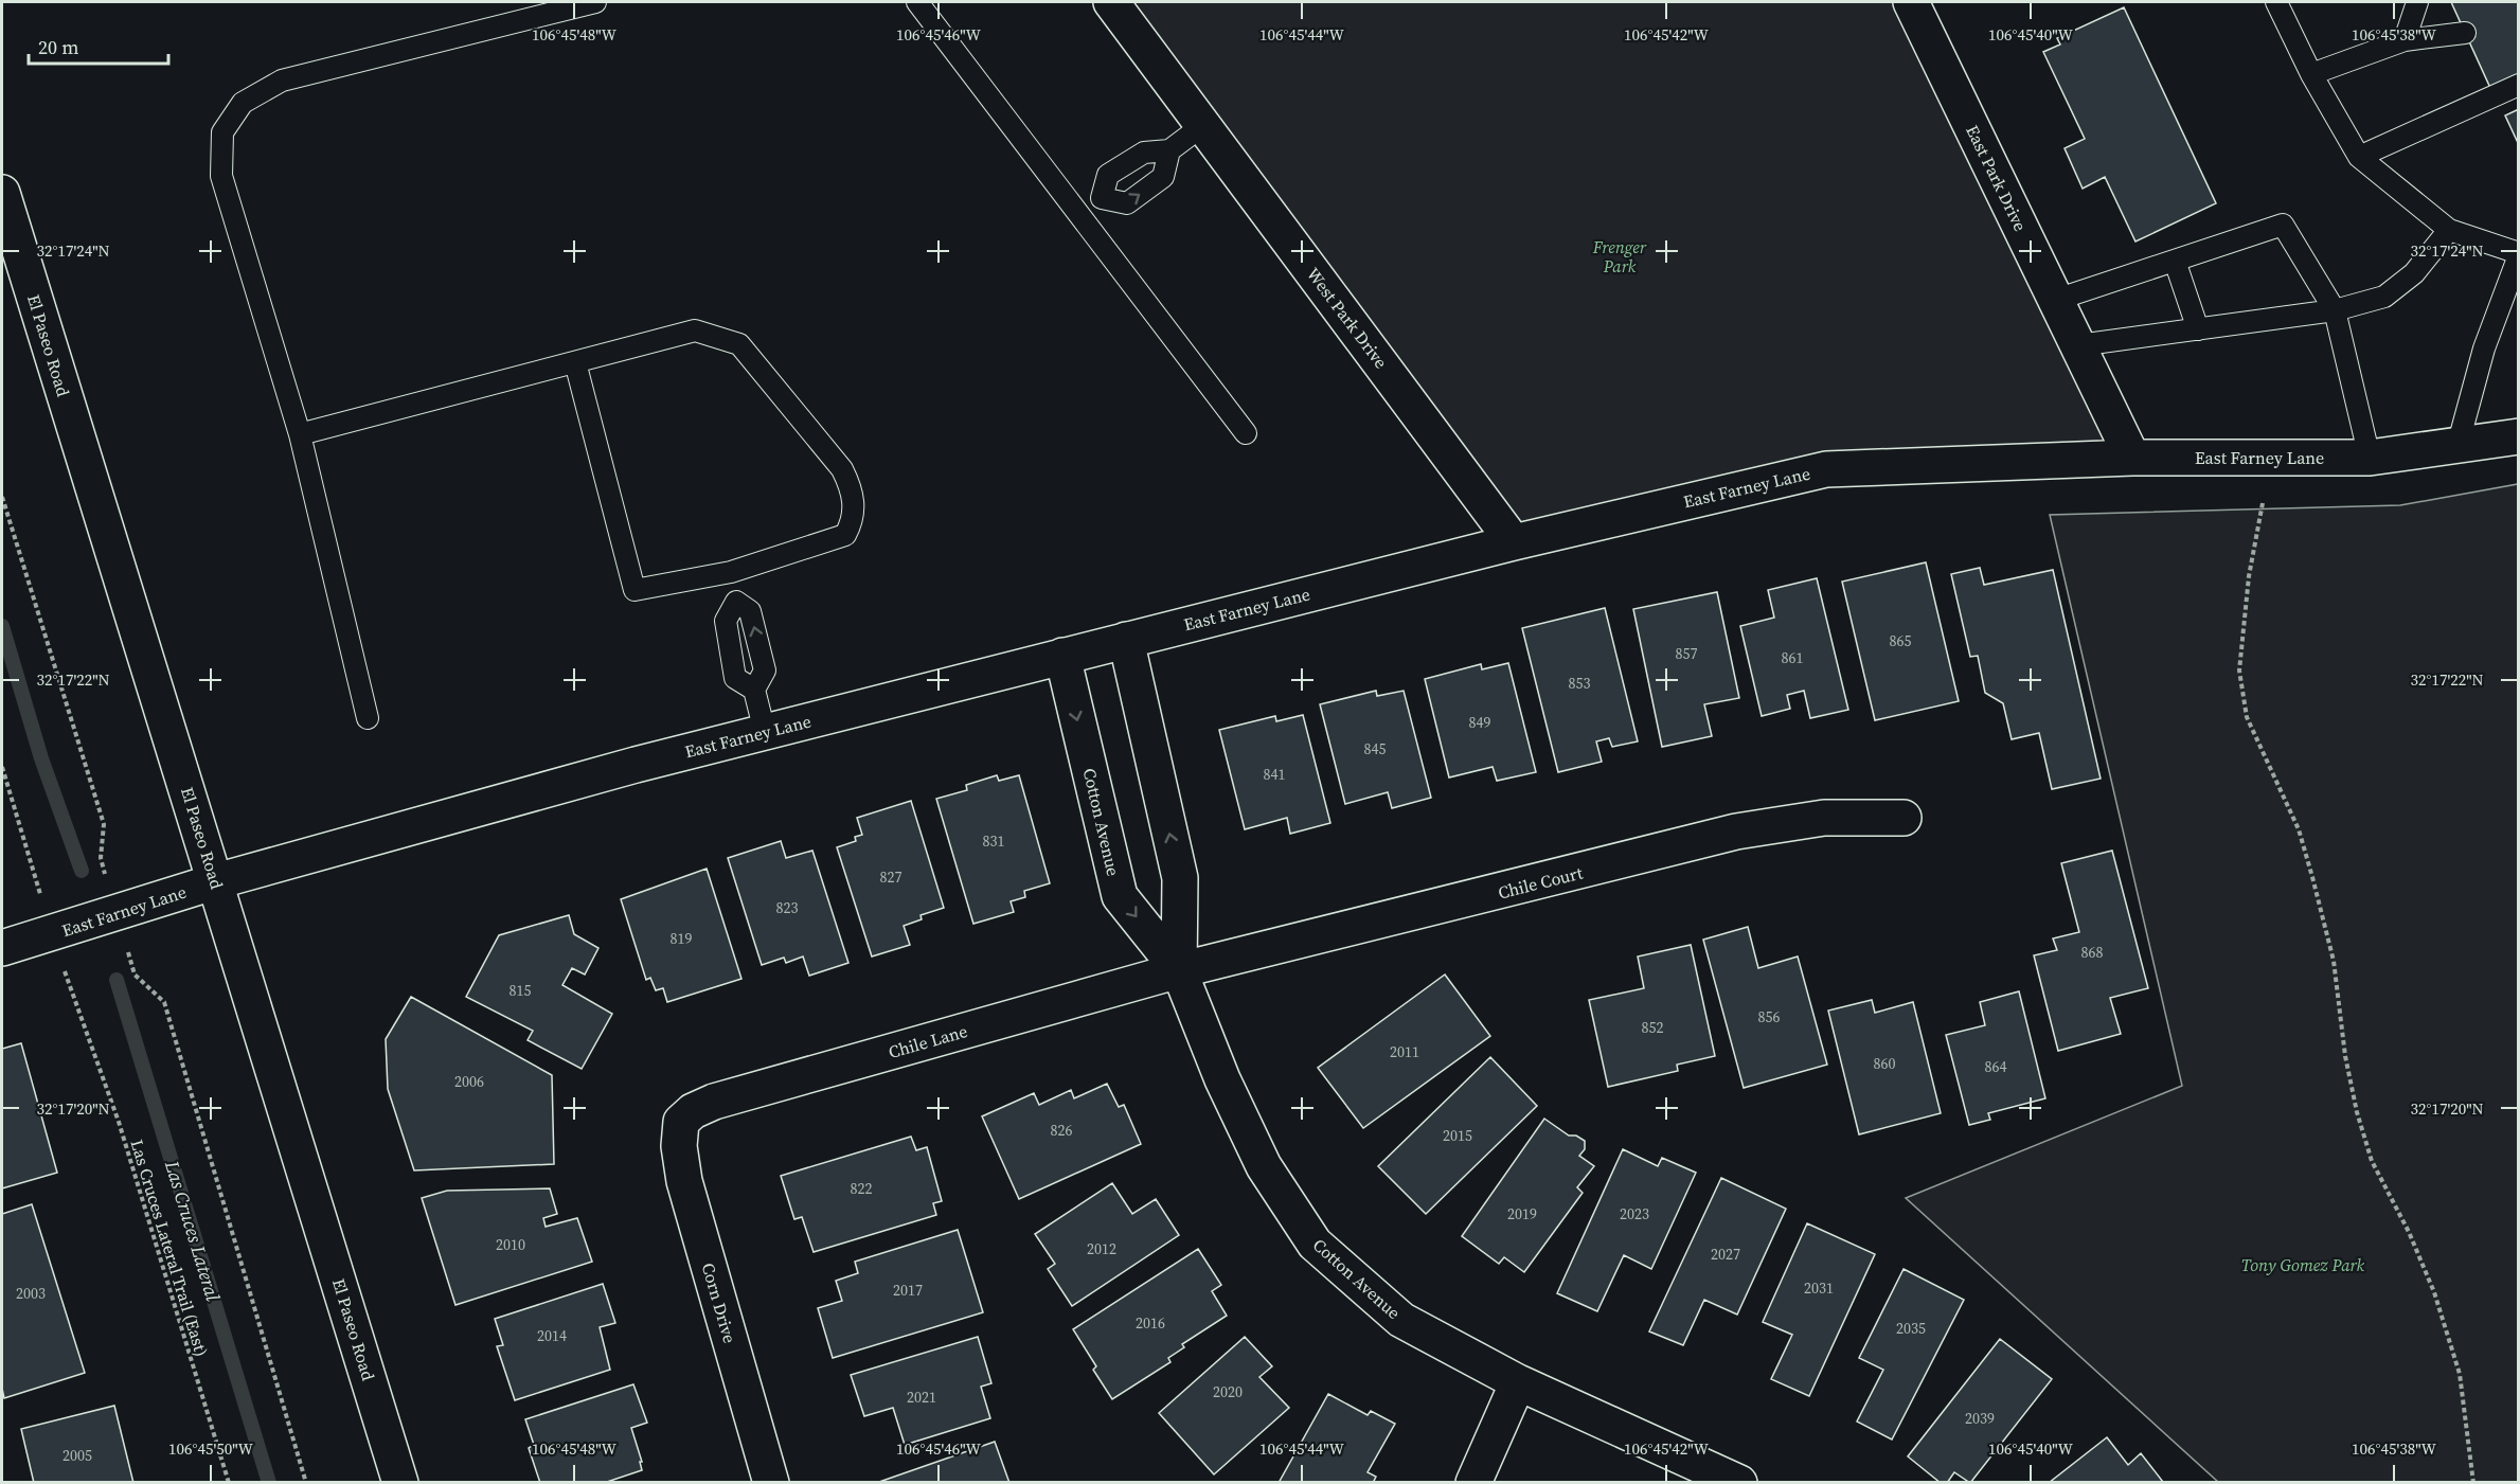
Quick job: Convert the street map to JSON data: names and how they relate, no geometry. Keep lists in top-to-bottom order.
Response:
{
  "streets": {
    "street": [
      "East Park Drive",
      "West Park Drive",
      "El Paseo Road",
      "East Farney Lane",
      "Cotton Avenue",
      "Chile Court",
      "Chile Lane",
      "Corn Drive"
    ],
    "path": ["Las Cruces Lateral Trail (East)"]
  },
  "crossings": [
    ["East Park Drive", "East Farney Lane"],
    ["West Park Drive", "East Farney Lane"],
    ["El Paseo Road", "East Farney Lane"],
    ["East Farney Lane", "Cotton Avenue"],
    ["East Farney Lane", "Las Cruces Lateral Trail (East)"],
    ["Cotton Avenue", "Chile Court"],
    ["Cotton Avenue", "Chile Lane"],
    ["Chile Court", "Chile Lane"],
    ["Chile Lane", "Corn Drive"]
  ],
  "water": ["Las Cruces Lateral"],
  "parks": ["Frenger Park", "Tony Gomez Park"],
  "house_numbers": [
    "865",
    "857",
    "861",
    "853",
    "849",
    "845",
    "841",
    "831",
    "827",
    "823",
    "819",
    "868",
    "815",
    "856",
    "852",
    "2011",
    "860",
    "864",
    "2006",
    "826",
    "2015",
    "822",
    "2019",
    "2023",
    "2010",
    "2012",
    "2027",
    "2031",
    "2017",
    "2003",
    "2016",
    "2035",
    "2014",
    "2020",
    "2021",
    "2039",
    "2005"
  ],
  "scale_bar": "20 m",
  "coordinates": [
    "106°45'48\"W",
    "106°45'46\"W",
    "106°45'44\"W",
    "106°45'42\"W",
    "106°45'40\"W",
    "106°45'38\"W",
    "32°17'24\"N",
    "32°17'22\"N",
    "32°17'20\"N",
    "106°45'50\"W"
  ]
}
